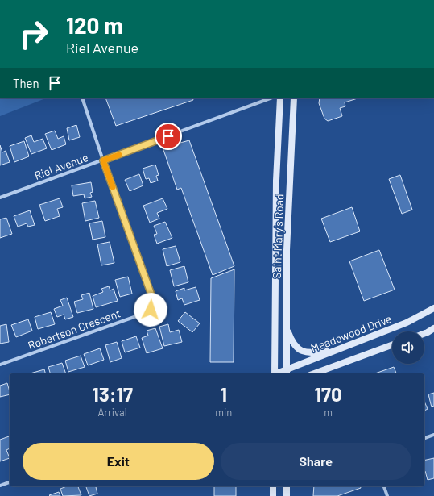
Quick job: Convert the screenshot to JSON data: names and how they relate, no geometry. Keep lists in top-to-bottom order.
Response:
{
  "streets": {
    "main road": ["Saint Mary's Road", "Meadowood Drive"],
    "street": ["Riel Avenue", "Robertson Crescent"]
  },
  "crossings": [
    ["Riel Avenue", "Robertson Crescent"],
    ["Saint Mary's Road", "Meadowood Drive"]
  ],
  "page": {
    "turn": ["120 m", "Riel Avenue"],
    "then": "Then",
    "eta": [
      "13:17",
      "Arrival",
      "1",
      "min",
      "170",
      "m"
    ],
    "buttons": ["Exit", "Share"]
  }
}
